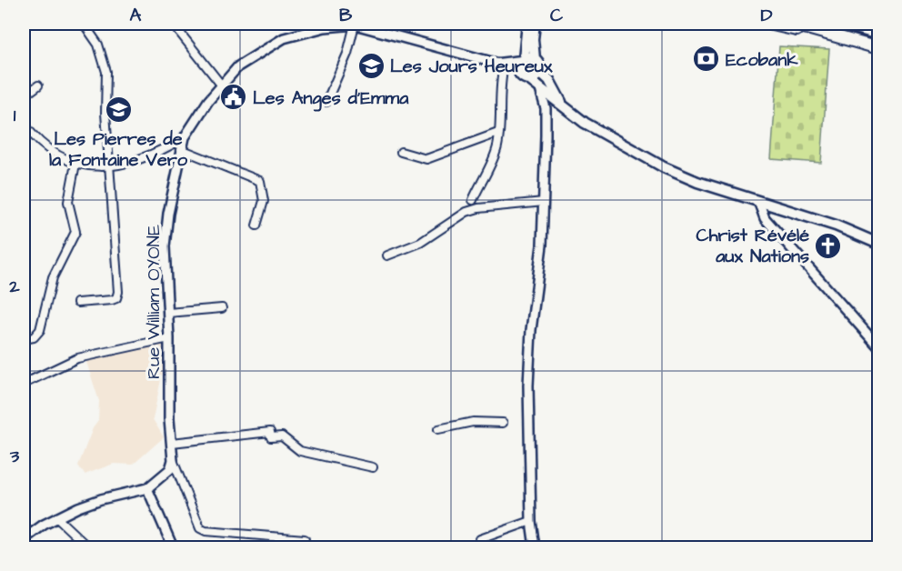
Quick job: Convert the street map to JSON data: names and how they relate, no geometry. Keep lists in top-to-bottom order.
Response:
{
  "streets": {
    "street": ["Rue William OYONE"]
  },
  "places": {
    "bank": ["Ecobank"],
    "school or university": ["Les Jours Heureux", "Les Pierres de la Fontaine Vero"],
    "public building": ["Les Anges d'Emma"],
    "church": ["Christ Révélé aux Nations"]
  },
  "grid": {
    "columns": [
      "A",
      "B",
      "C",
      "D"
    ],
    "rows": ["1", "2", "3"]
  }
}
